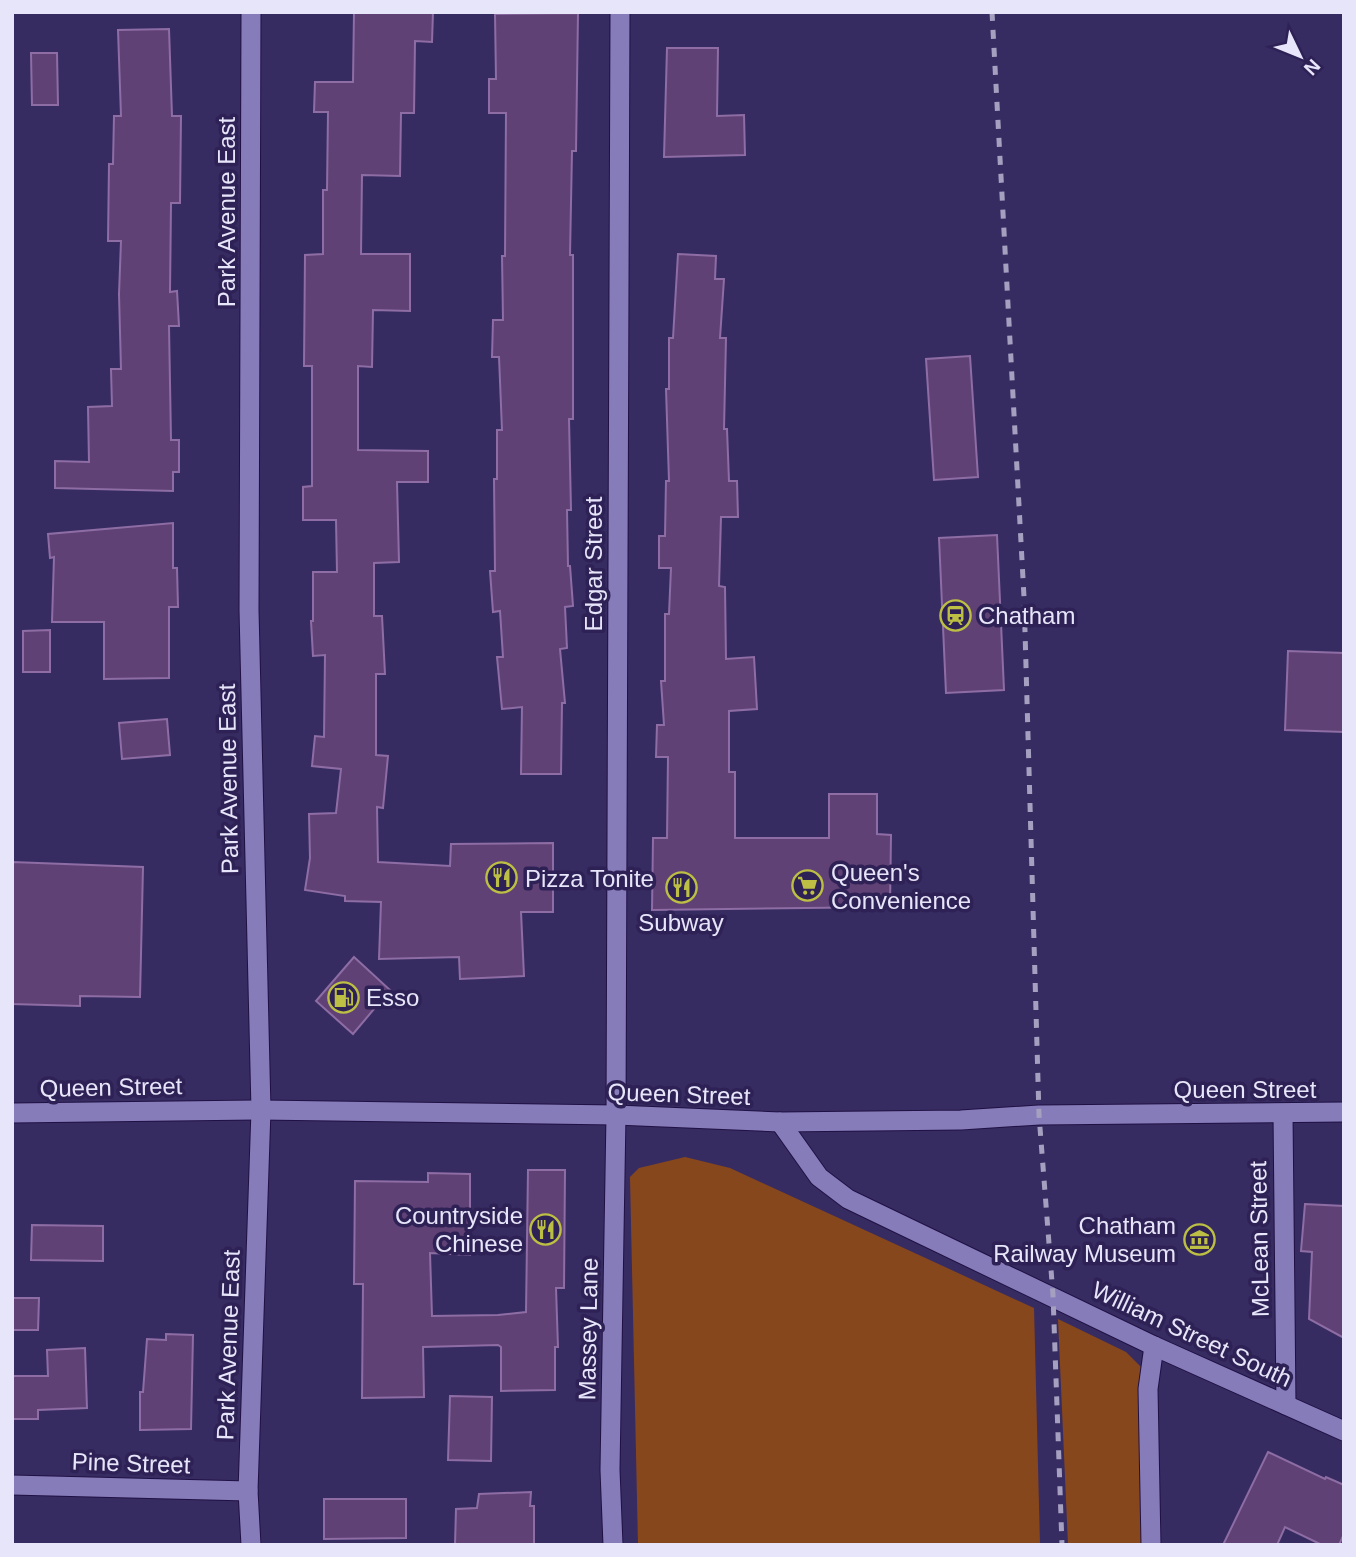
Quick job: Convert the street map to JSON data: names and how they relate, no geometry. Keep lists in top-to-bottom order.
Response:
{
  "streets": {
    "street": [
      "Park Avenue East",
      "Edgar Street",
      "Queen Street",
      "McLean Street",
      "Massey Lane",
      "William Street South",
      "Pine Street"
    ]
  },
  "crossings": [
    ["Park Avenue East", "Queen Street"],
    ["Park Avenue East", "Pine Street"],
    ["Edgar Street", "Queen Street"],
    ["Edgar Street", "Massey Lane"],
    ["Queen Street", "McLean Street"],
    ["Queen Street", "Massey Lane"],
    ["Queen Street", "William Street South"],
    ["McLean Street", "William Street South"]
  ],
  "places": {
    "station": ["Chatham"],
    "restaurant": ["Pizza Tonite", "Subway", "Countryside Chinese"],
    "supermarket": ["Queen's Convenience"],
    "fuel station": ["Esso"],
    "museum": ["Chatham Railway Museum"]
  },
  "north": "bottom right"
}
